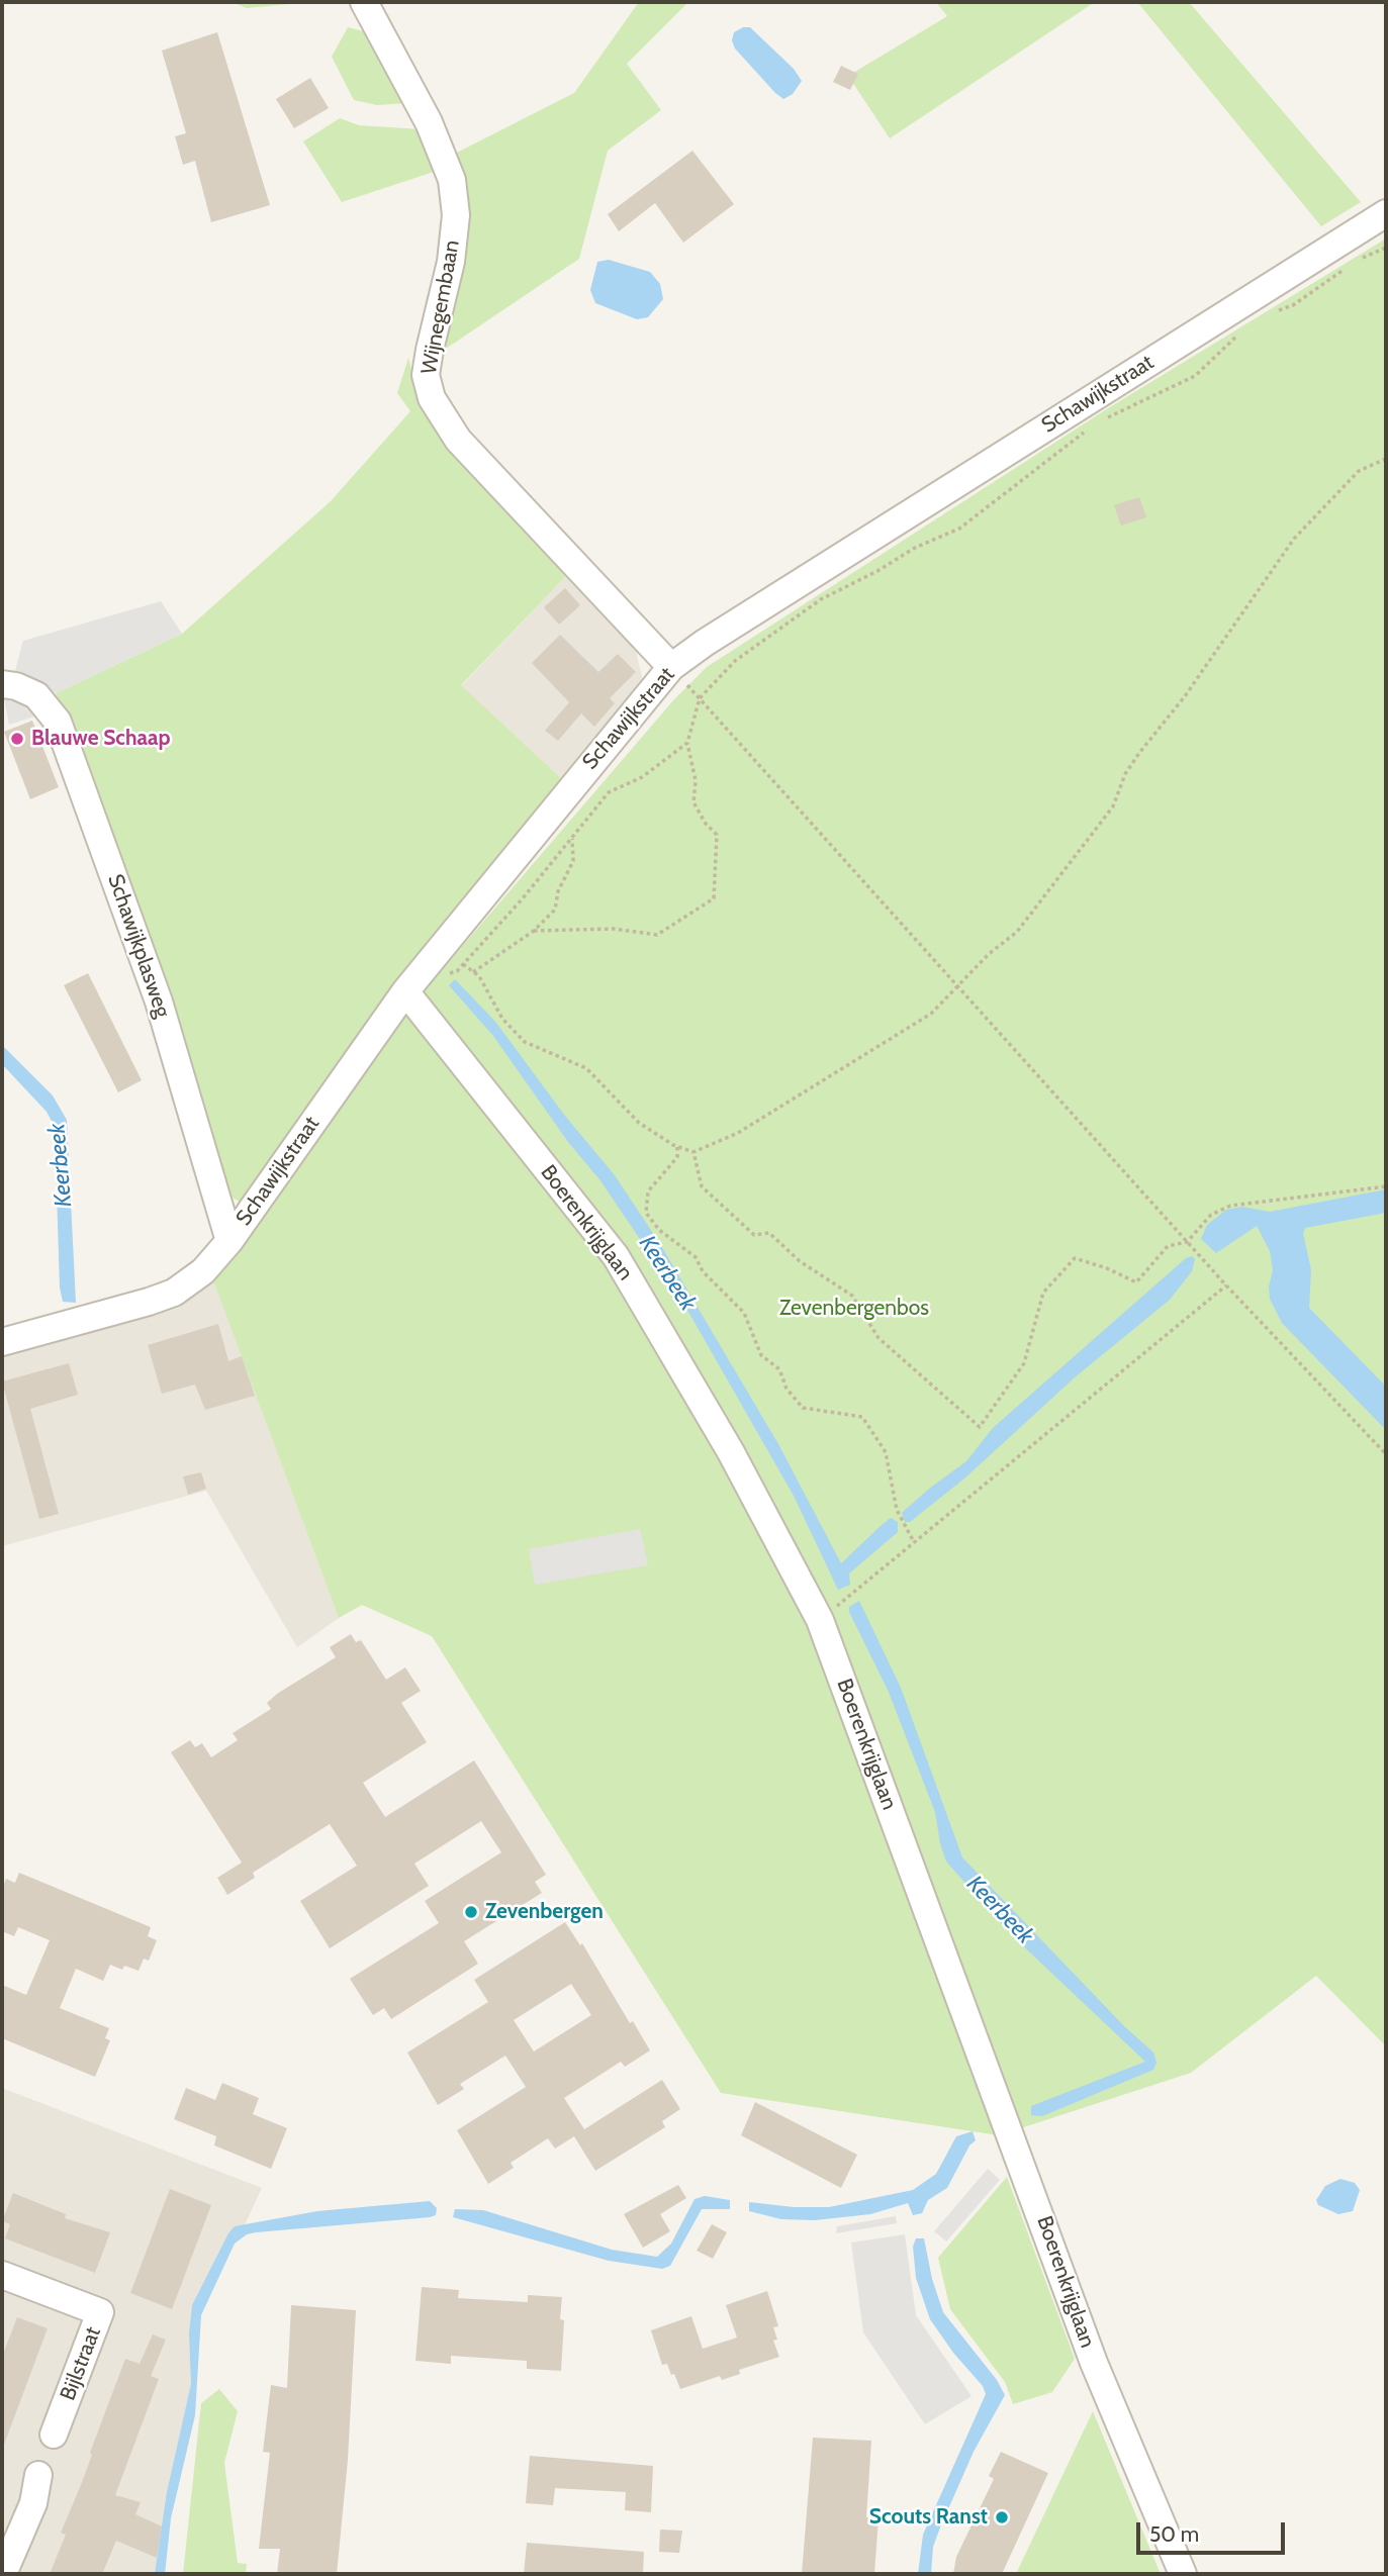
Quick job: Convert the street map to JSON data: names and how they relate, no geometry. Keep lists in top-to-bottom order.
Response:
{
  "streets": {
    "street": [
      "Wijnegembaan",
      "Schawijkstraat",
      "Schawijkplasweg",
      "Boerenkrijglaan",
      "Bijlstraat"
    ]
  },
  "crossings": [
    ["Wijnegembaan", "Schawijkstraat"],
    ["Schawijkstraat", "Schawijkplasweg"],
    ["Schawijkstraat", "Boerenkrijglaan"]
  ],
  "water": ["Keerbeek"],
  "parks": ["Zevenbergenbos"],
  "places": ["Blauwe Schaap", "Zevenbergen", "Scouts Ranst"],
  "scale_bar": "50 m"
}
